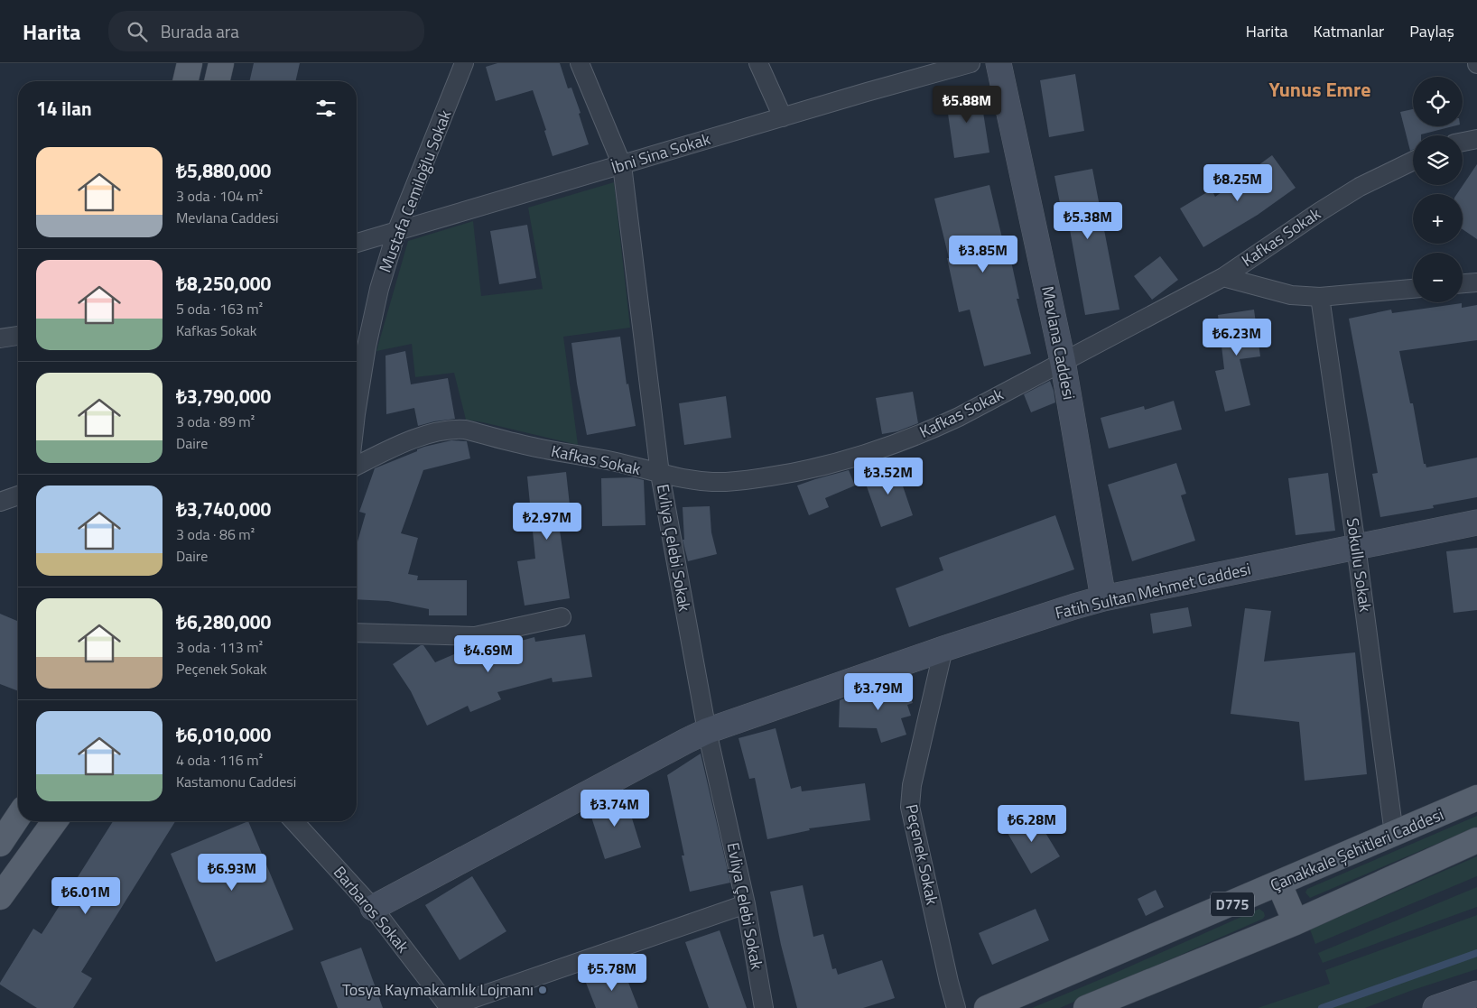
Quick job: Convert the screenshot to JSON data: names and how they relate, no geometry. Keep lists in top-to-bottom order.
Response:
{
  "streets": {
    "main road": ["Çanakkale Şehitleri Caddesi", "D775"],
    "street": [
      "İbni Sina Sokak",
      "Mustafa Cemiloğlu Sokak",
      "Kafkas Sokak",
      "Mevlana Caddesi",
      "Evliya Çelebi Sokak",
      "Sokullu Sokak",
      "Fatih Sultan Mehmet Caddesi",
      "Peçenek Sokak",
      "Barbaros Sokak"
    ]
  },
  "crossings": [
    ["İbni Sina Sokak", "Mustafa Cemiloğlu Sokak"],
    ["İbni Sina Sokak", "Evliya Çelebi Sokak"],
    ["Kafkas Sokak", "Mevlana Caddesi"],
    ["Kafkas Sokak", "Evliya Çelebi Sokak"],
    ["Mevlana Caddesi", "Fatih Sultan Mehmet Caddesi"],
    ["Evliya Çelebi Sokak", "Fatih Sultan Mehmet Caddesi"],
    ["Sokullu Sokak", "Fatih Sultan Mehmet Caddesi"],
    ["Sokullu Sokak", "Çanakkale Şehitleri Caddesi"],
    ["Fatih Sultan Mehmet Caddesi", "Peçenek Sokak"],
    ["Fatih Sultan Mehmet Caddesi", "Barbaros Sokak"]
  ],
  "districts": ["Yunus Emre"],
  "places": ["Tosya Kaymakamlık Lojmanı"],
  "page": {
    "header": "Harita",
    "search": "Burada ara",
    "nav": ["Harita", "Katmanlar", "Paylaş"],
    "map_buttons": ["+", "−"],
    "heading": "14 ilan",
    "price": [
      "₺5.88M",
      "₺8.25M",
      "₺5.38M",
      "₺3.85M",
      "₺6.23M",
      "₺3.52M",
      "₺2.97M",
      "₺4.69M",
      "₺3.79M",
      "₺3.74M",
      "₺6.28M",
      "₺6.93M",
      "₺6.01M",
      "₺5.78M"
    ],
    "list": [
      {
        "name": "₺5,880,000",
        "note": "3 oda · 104 m² · Mevlana Caddesi"
      },
      {
        "name": "₺8,250,000",
        "note": "5 oda · 163 m² · Kafkas Sokak"
      },
      {
        "name": "₺3,790,000",
        "note": "3 oda · 89 m² · Daire"
      },
      {
        "name": "₺3,740,000",
        "note": "3 oda · 86 m² · Daire"
      },
      {
        "name": "₺6,280,000",
        "note": "3 oda · 113 m² · Peçenek Sokak"
      },
      {
        "name": "₺6,010,000",
        "note": "4 oda · 116 m² · Kastamonu Caddesi"
      }
    ]
  }
}
